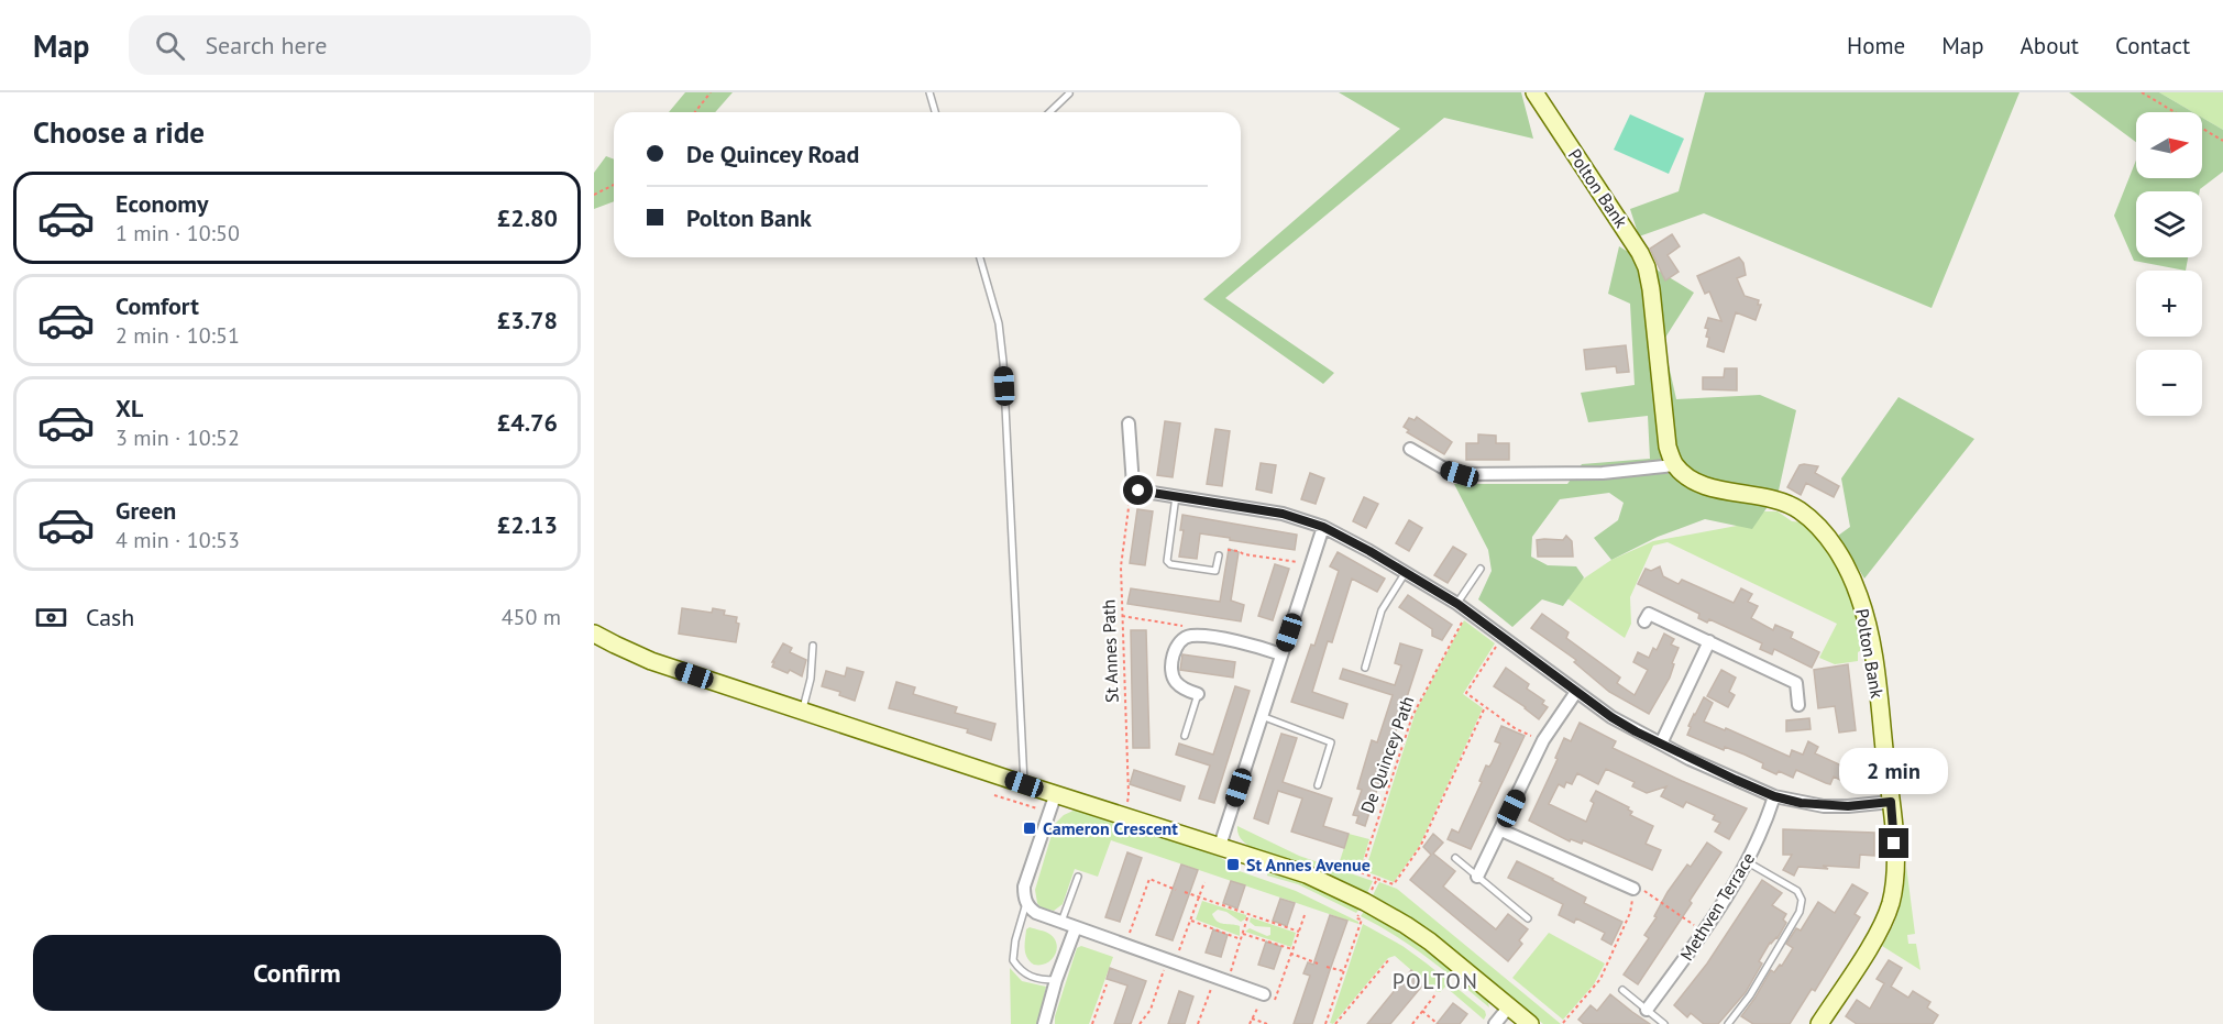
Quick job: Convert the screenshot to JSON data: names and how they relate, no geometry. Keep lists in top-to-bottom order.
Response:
{
  "streets": {
    "street": ["Polton Bank", "Methven Terrace"],
    "path": ["St Annes Path", "De Quincey Path"]
  },
  "districts": ["POLTON"],
  "places": {
    "transit": ["Cameron Crescent", "St Annes Avenue"]
  },
  "north": "right",
  "page": {
    "header": "Map",
    "search": "Search here",
    "nav": [
      "Home",
      "Map",
      "About",
      "Contact"
    ],
    "heading": "Choose a ride",
    "map_buttons": ["+", "−"],
    "banner": ["De Quincey Road", "Polton Bank"],
    "list": [
      {
        "name": "Economy",
        "note": "1 min · 10:50",
        "value": "£2.80"
      },
      {
        "name": "Comfort",
        "note": "2 min · 10:51",
        "value": "£3.78"
      },
      {
        "name": "XL",
        "note": "3 min · 10:52",
        "value": "£4.76"
      },
      {
        "name": "Green",
        "note": "4 min · 10:53",
        "value": "£2.13"
      }
    ],
    "pay": ["Cash", "450 m"],
    "bubble": "2 min",
    "buttons": "Confirm"
  }
}
